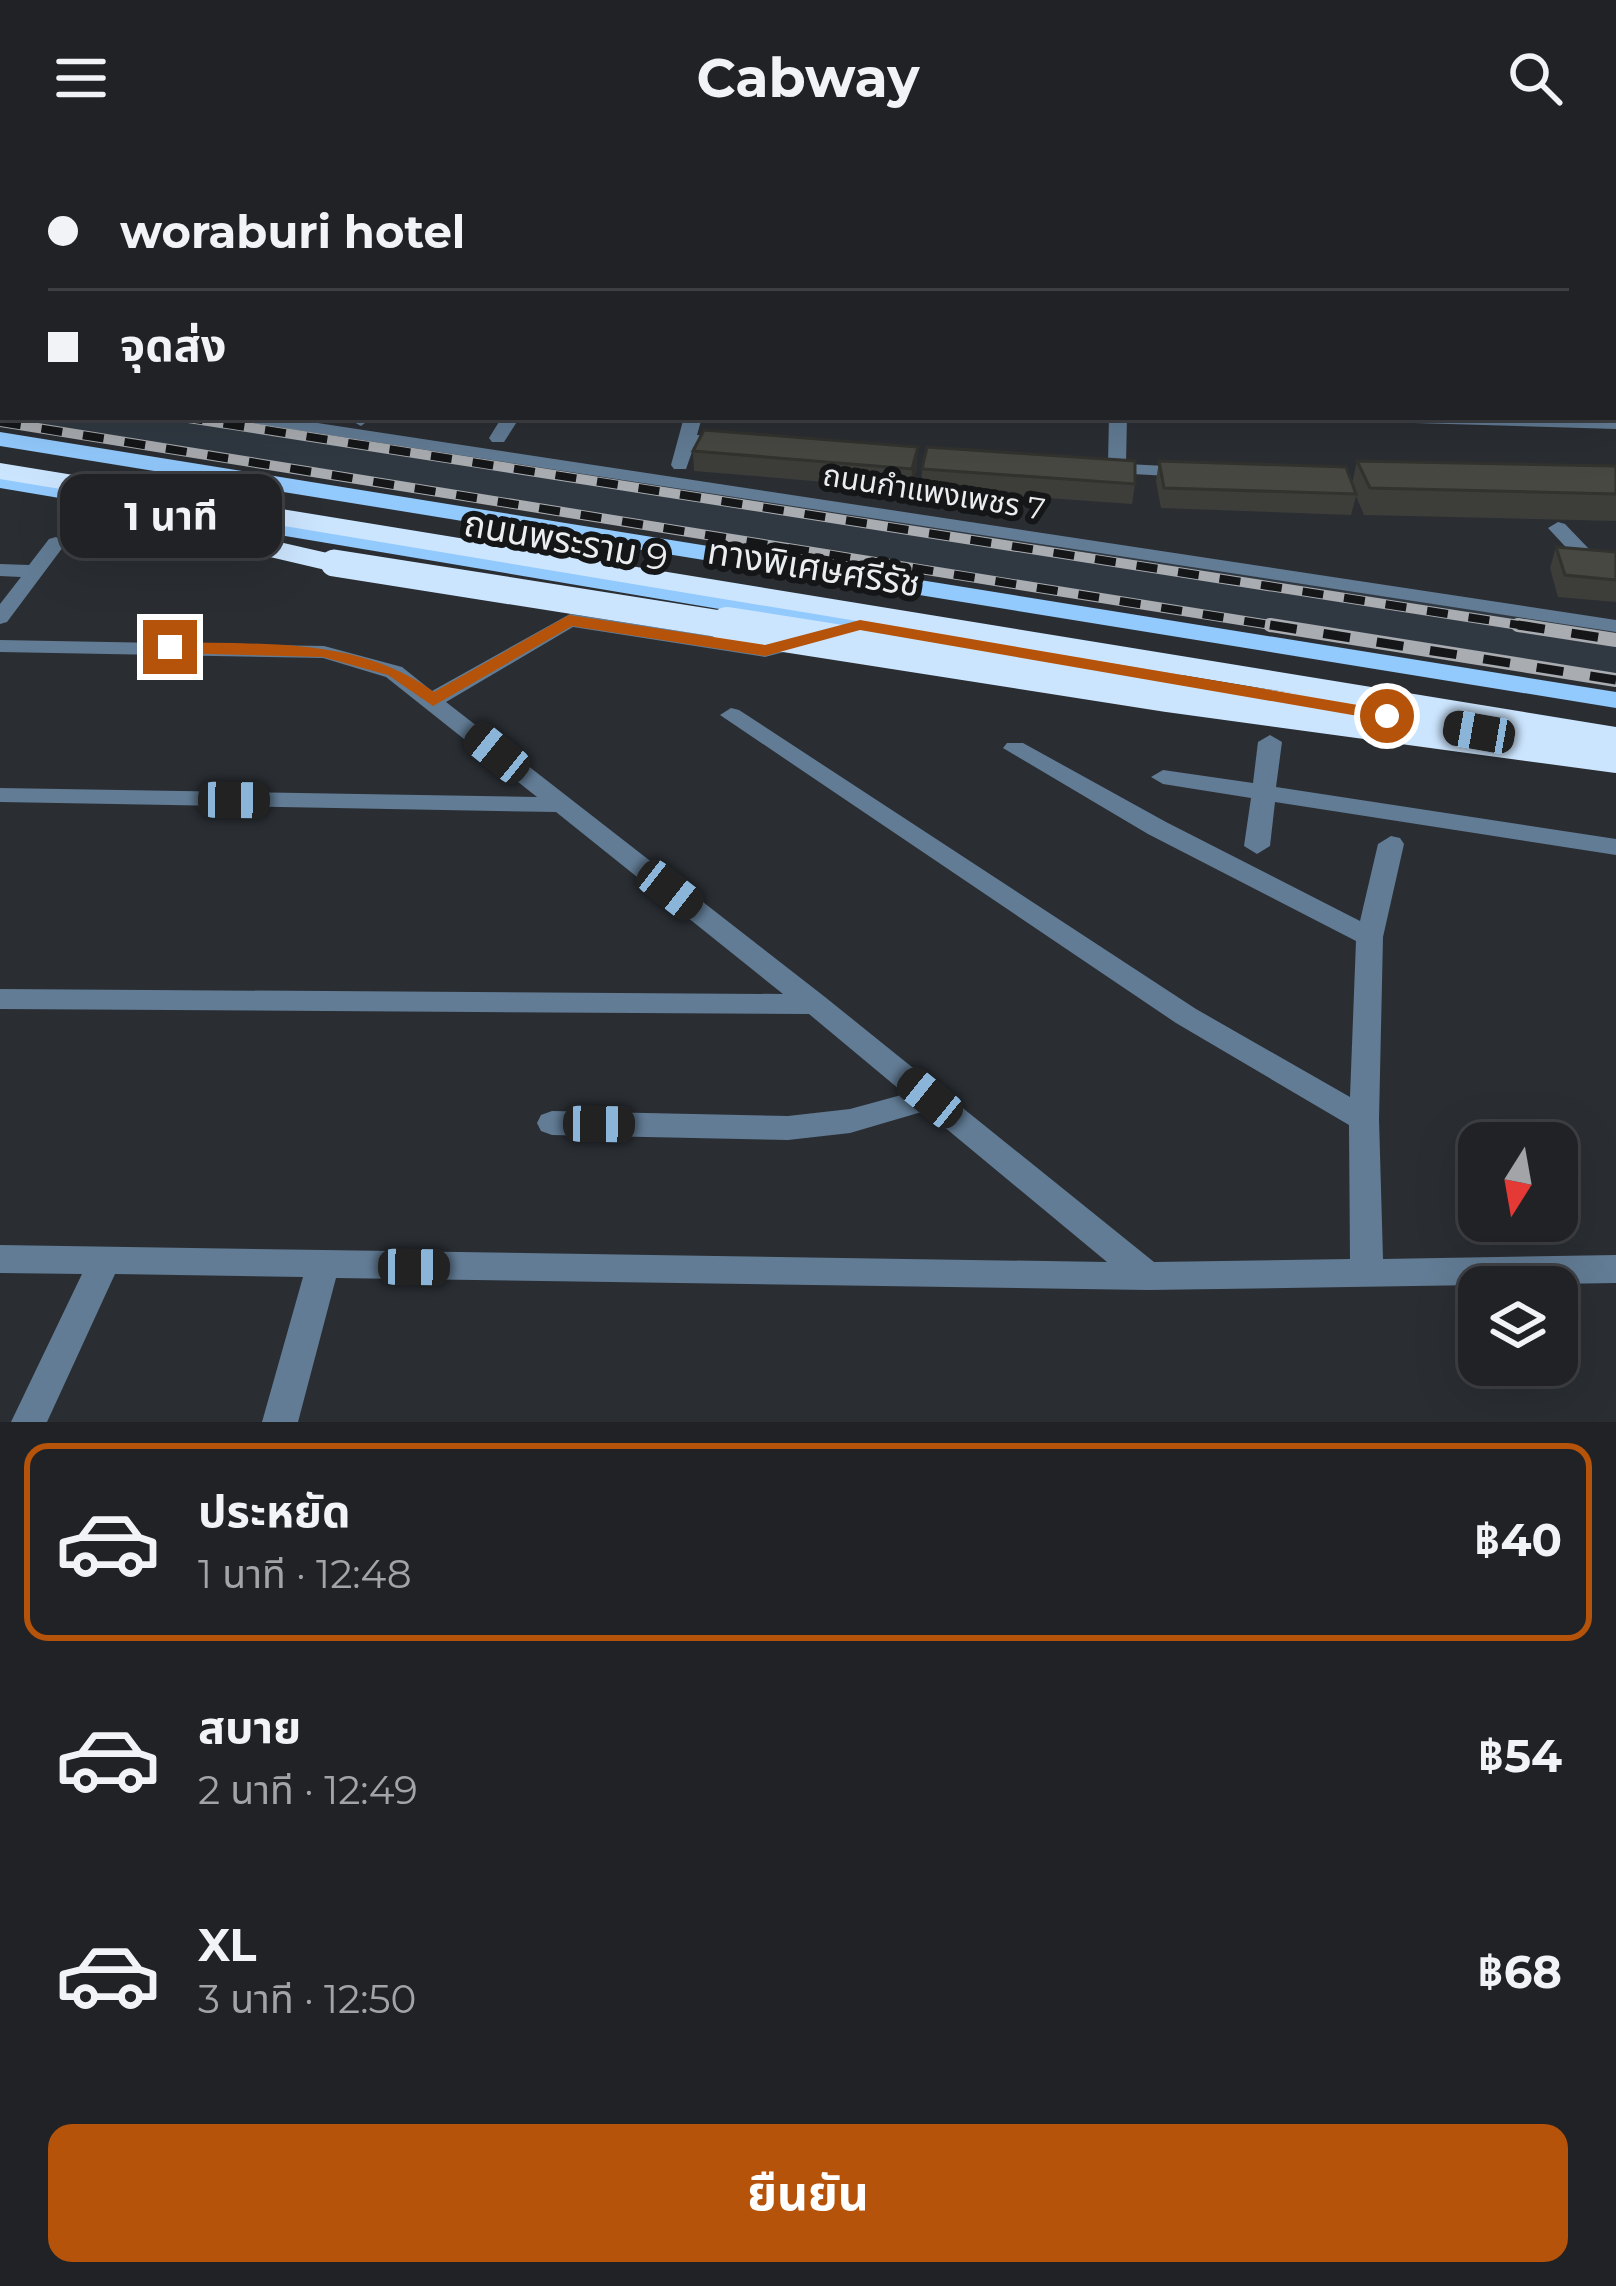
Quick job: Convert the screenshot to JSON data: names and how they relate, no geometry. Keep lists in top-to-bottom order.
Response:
{
  "streets": {
    "highway": ["ทางพิเศษศรีรัช"],
    "main road": ["ถนนพระราม 9"],
    "street": ["ถนนกำแพงเพชร 7"]
  },
  "north": "bottom",
  "page": {
    "header": "Cabway",
    "banner": ["woraburi hotel", "จุดส่ง"],
    "bubble": "1 นาที",
    "list": [
      {
        "name": "ประหยัด",
        "note": "1 นาที · 12:48",
        "value": "฿40"
      },
      {
        "name": "สบาย",
        "note": "2 นาที · 12:49",
        "value": "฿54"
      },
      {
        "name": "XL",
        "note": "3 นาที · 12:50",
        "value": "฿68"
      }
    ],
    "buttons": "ยืนยัน"
  }
}
